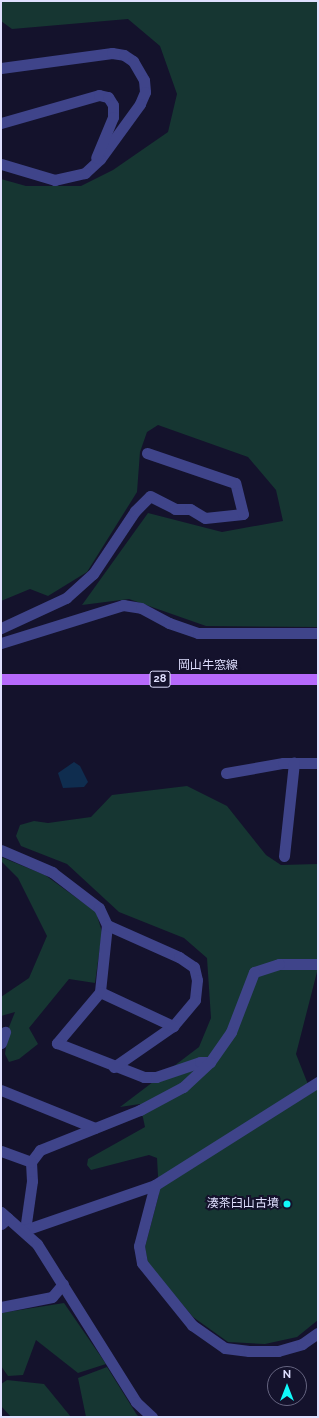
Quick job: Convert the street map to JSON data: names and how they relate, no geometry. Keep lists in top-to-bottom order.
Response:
{
  "streets": {
    "main road": ["岡山牛窓線", "28"]
  },
  "places": ["湊茶臼山古墳"],
  "north": "top"
}
